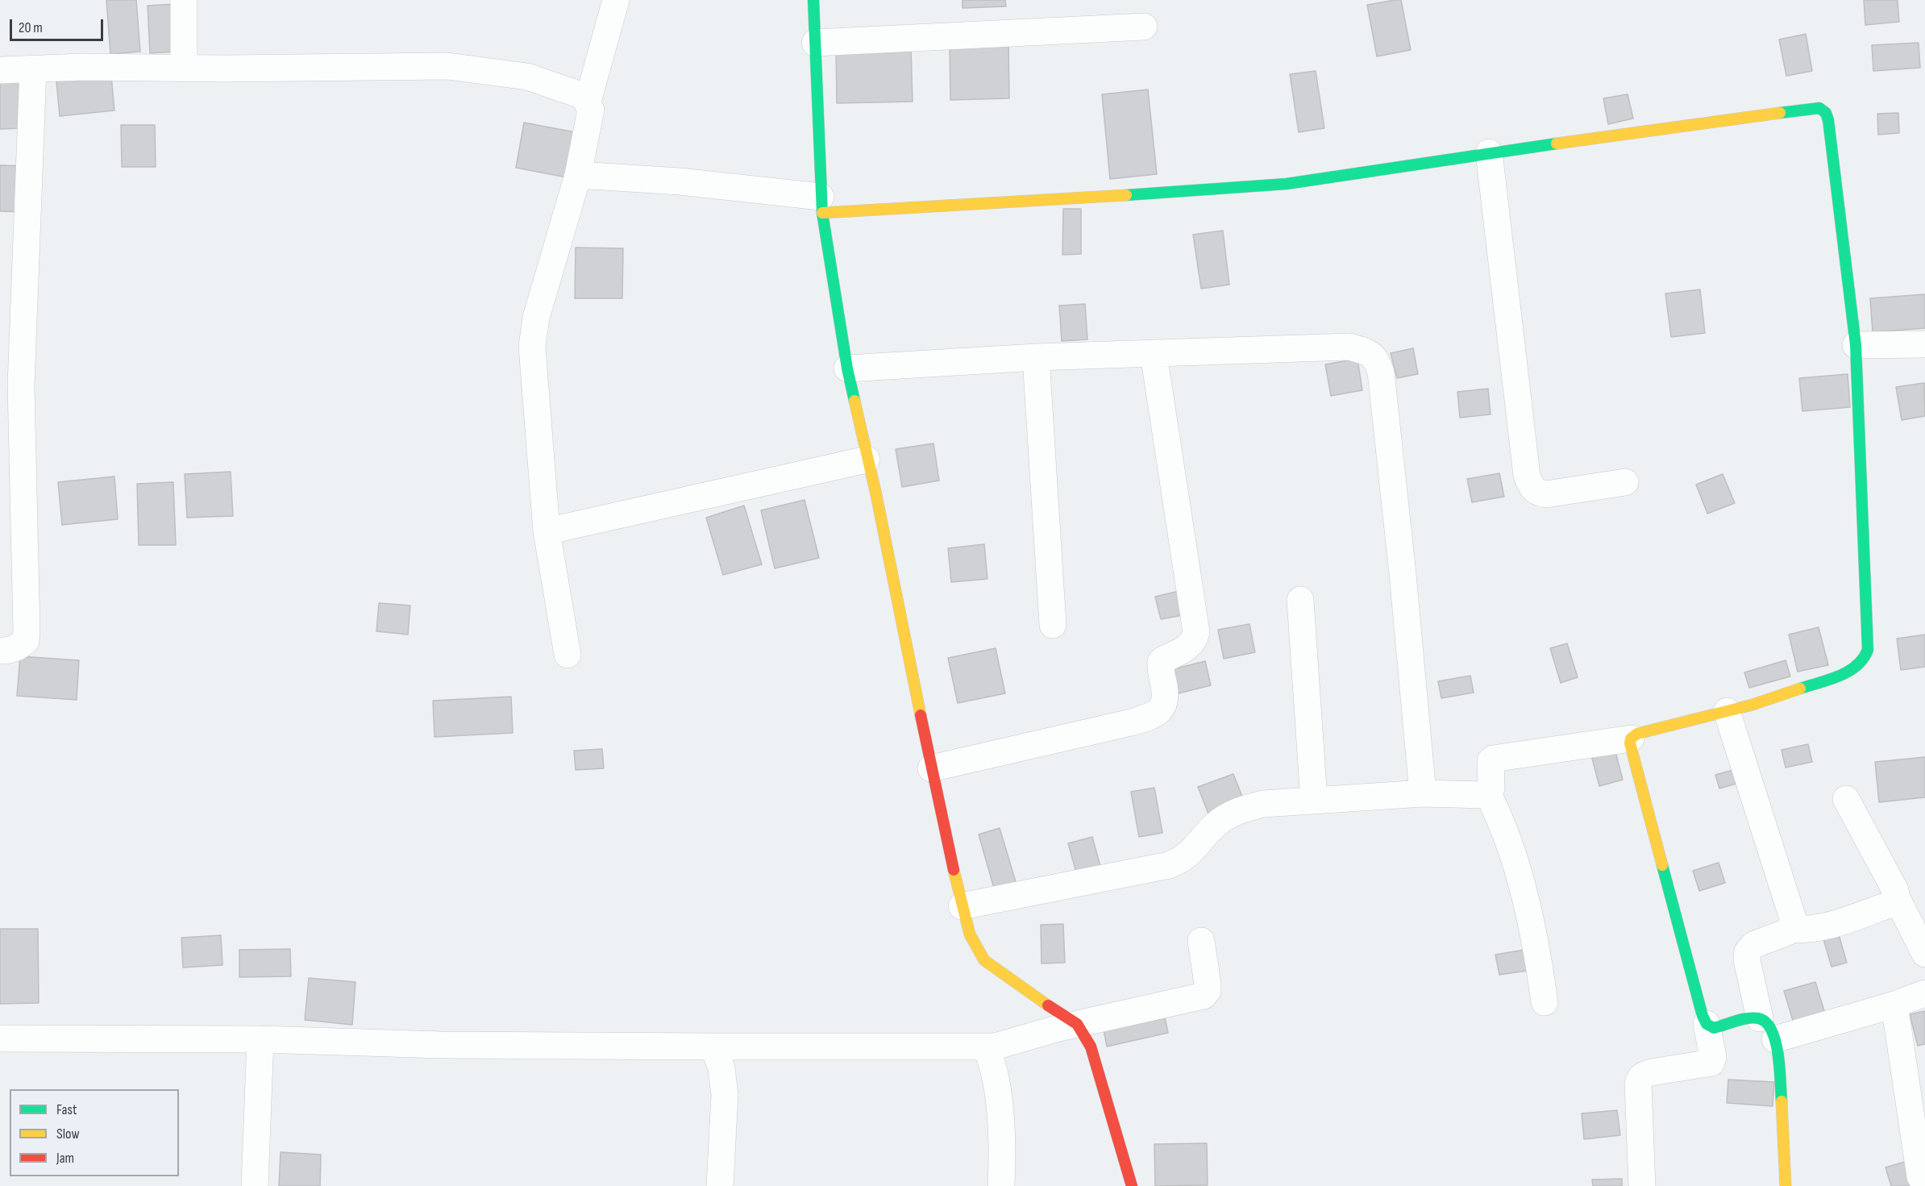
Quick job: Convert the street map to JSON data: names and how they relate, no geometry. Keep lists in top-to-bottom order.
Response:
{
  "legend": ["Fast", "Slow", "Jam"],
  "scale_bar": "20 m"
}
